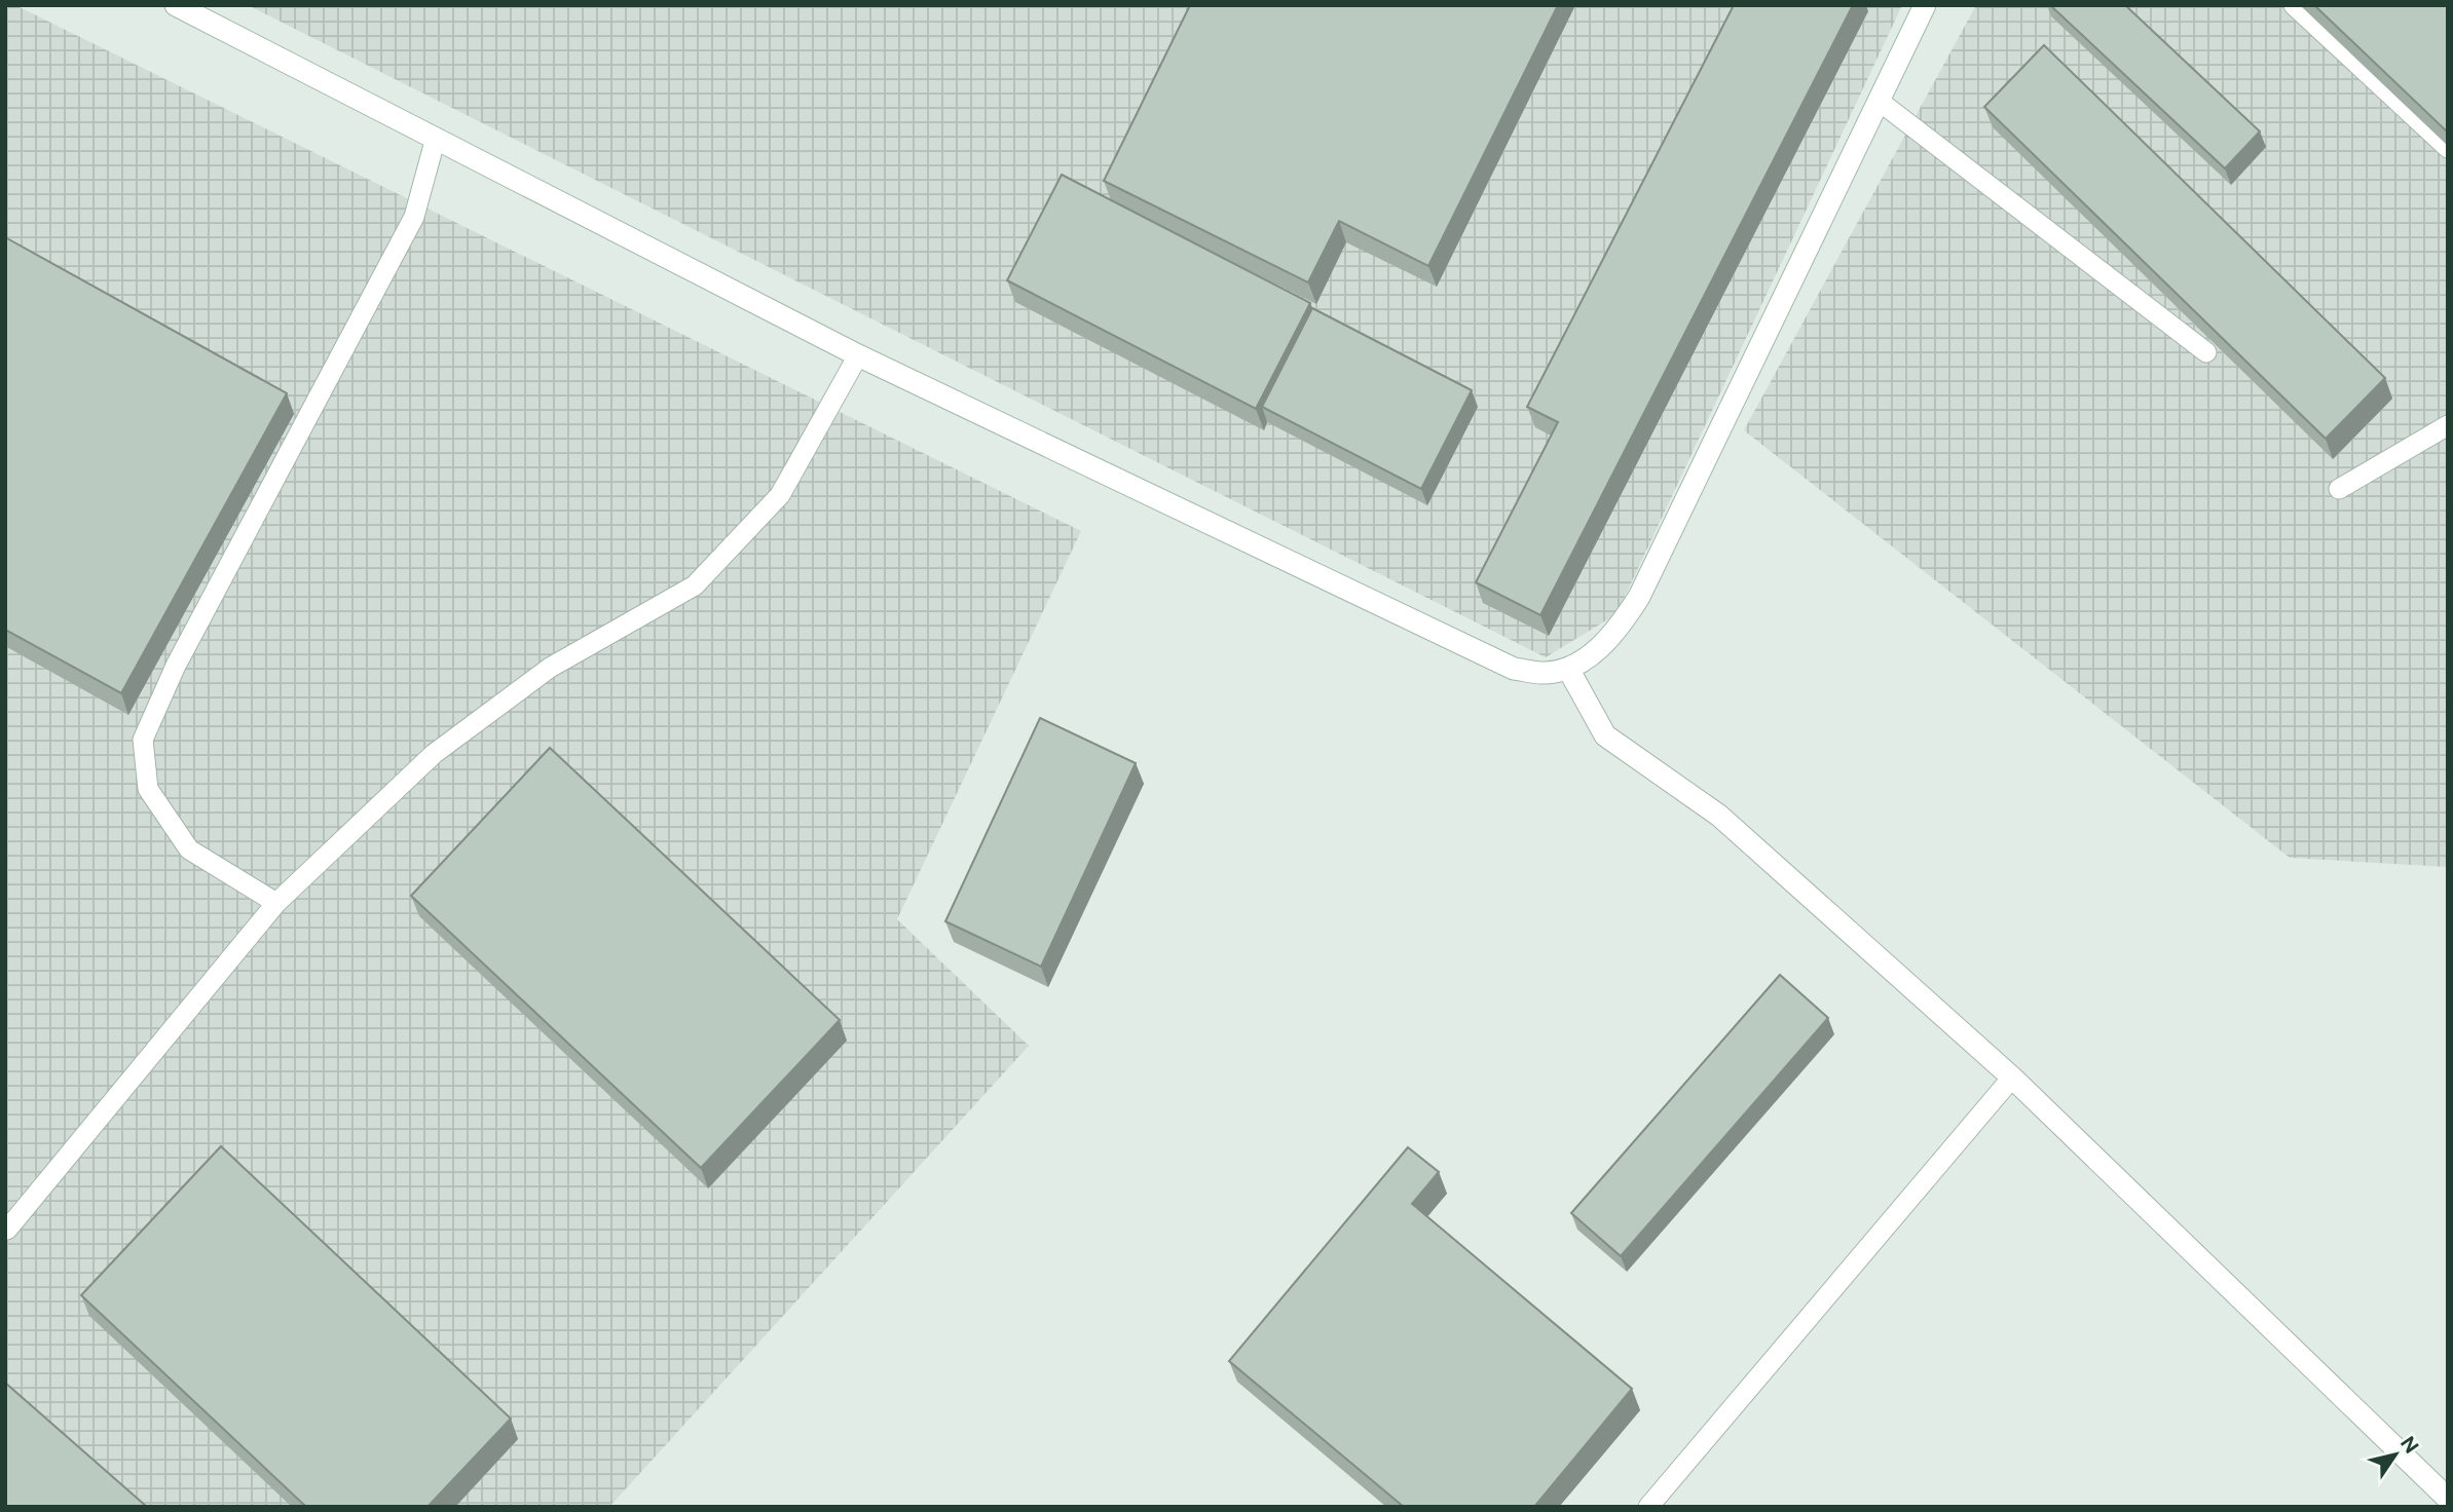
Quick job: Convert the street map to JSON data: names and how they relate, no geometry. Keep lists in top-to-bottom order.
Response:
{
  "north": "top right"
}
